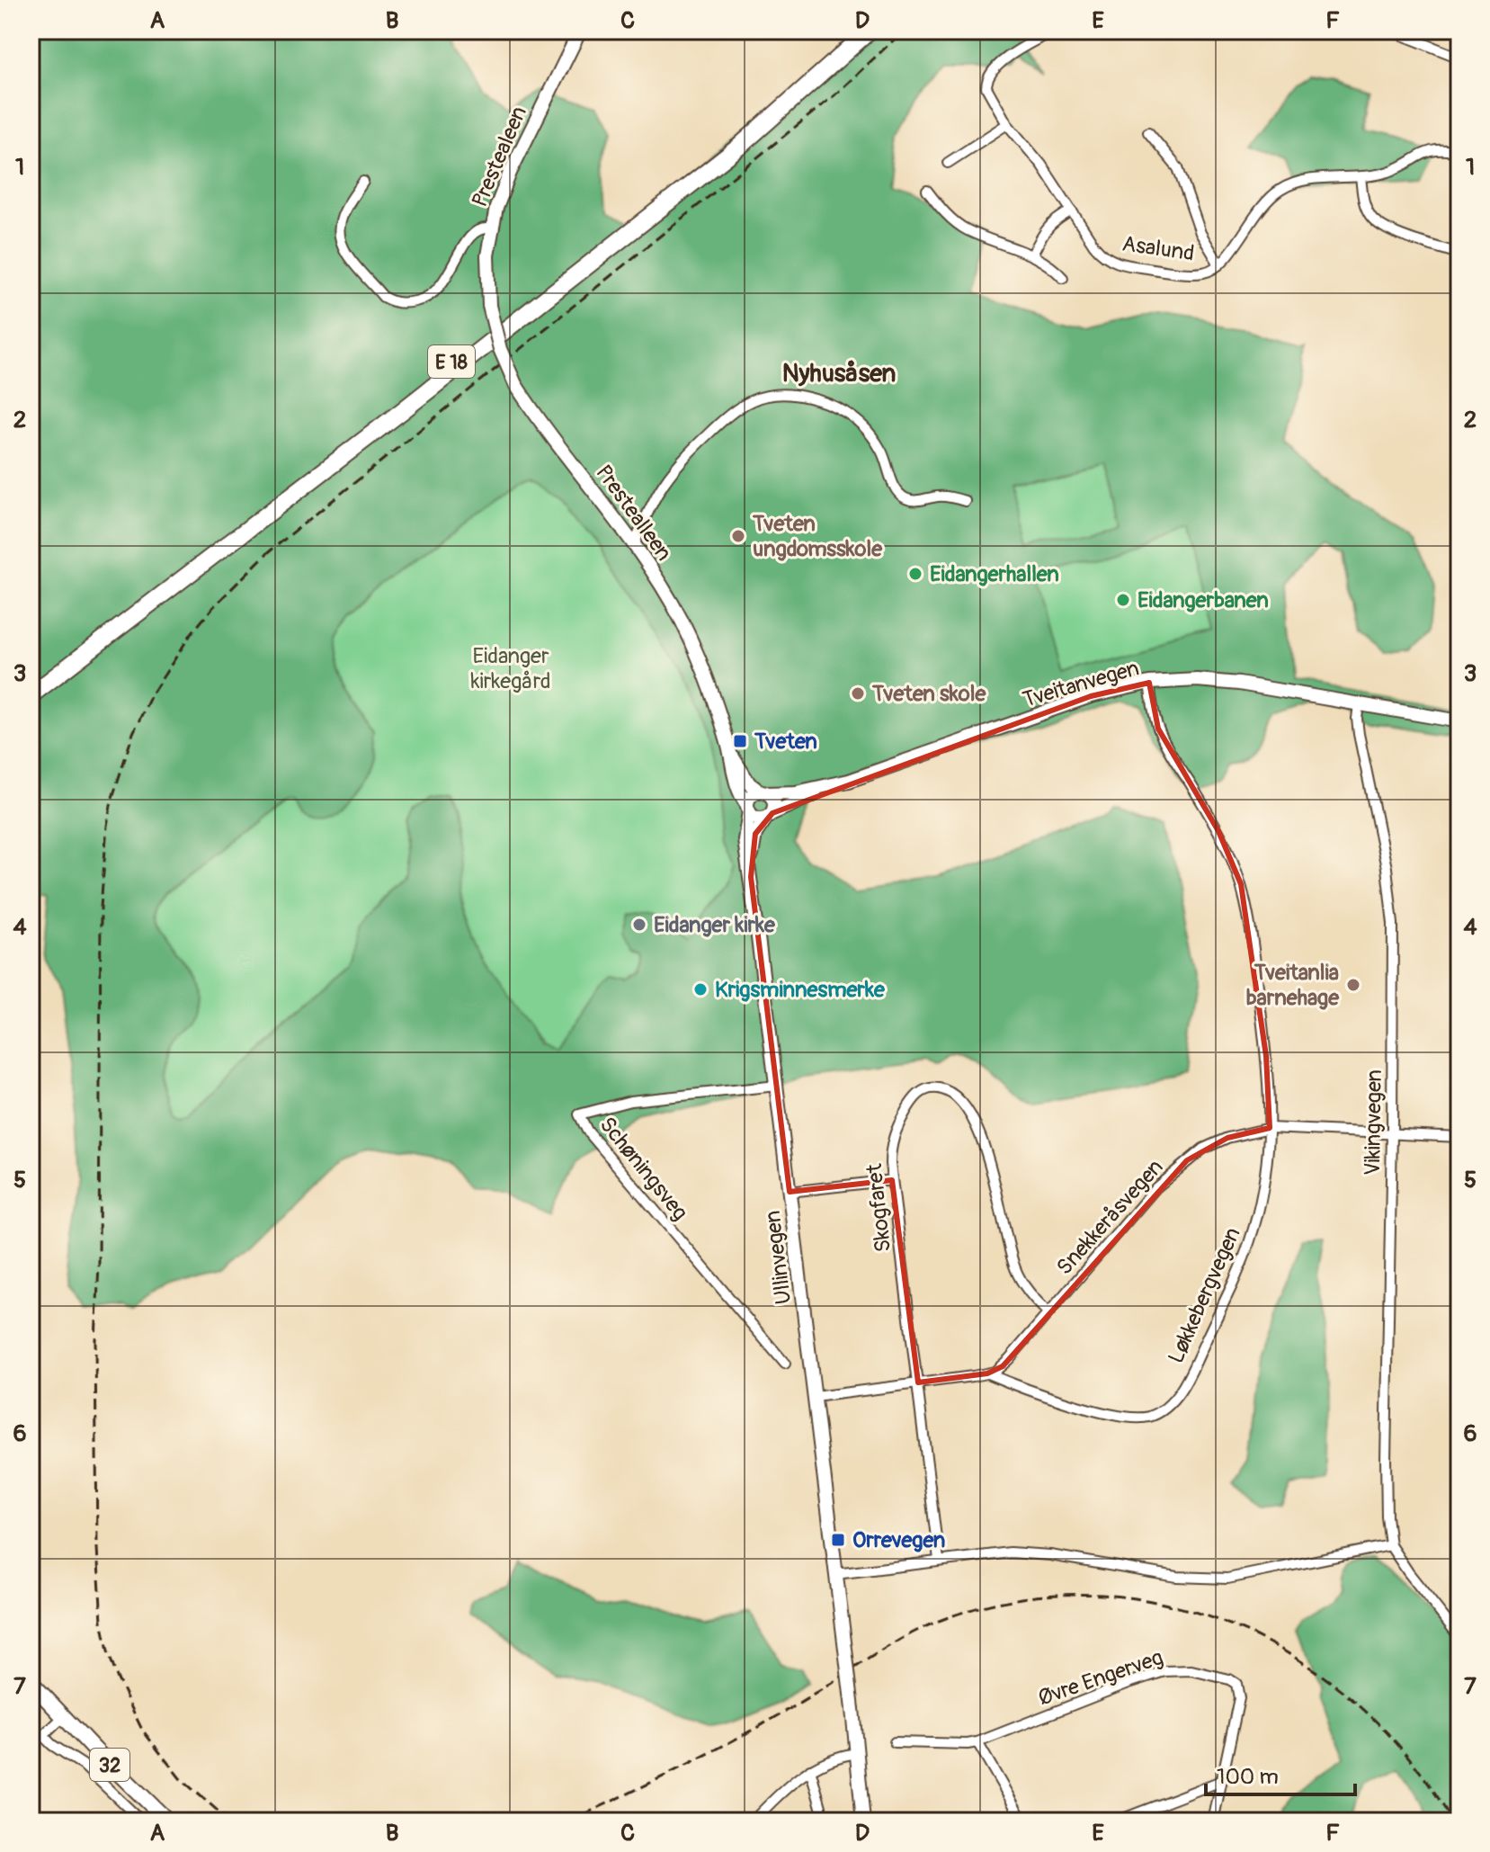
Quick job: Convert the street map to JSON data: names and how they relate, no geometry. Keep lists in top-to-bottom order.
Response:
{
  "streets": {
    "highway": ["E 18"],
    "main road": [
      "Prestealeen",
      "Prestealleen",
      "Tveitanvegen",
      "Ullinvegen",
      "32"
    ],
    "street": [
      "Asalund",
      "Vikingvegen",
      "Schøningsveg",
      "Skogfaret",
      "Snekkeråsvegen",
      "Løkkebergvegen",
      "Øvre Engerveg"
    ]
  },
  "crossings": [
    ["Prestealeen", "Prestealleen"],
    ["Prestealleen", "Tveitanvegen"],
    ["Prestealleen", "Ullinvegen"],
    ["Tveitanvegen", "Vikingvegen"],
    ["Tveitanvegen", "Ullinvegen"],
    ["Tveitanvegen", "Løkkebergvegen"],
    ["Vikingvegen", "Snekkeråsvegen"],
    ["Schøningsveg", "Ullinvegen"],
    ["Skogfaret", "Snekkeråsvegen"],
    ["Snekkeråsvegen", "Løkkebergvegen"]
  ],
  "districts": ["Nyhusåsen"],
  "parks": ["Eidanger kirkegård"],
  "places": {
    "other": [
      "Tveten ungdomsskole",
      "Eidangerhallen",
      "Eidangerbanen",
      "Tveten skole",
      "Eidanger kirke",
      "Tveitanlia barnehage",
      "Krigsminnesmerke"
    ],
    "transit": ["Tveten", "Orrevegen"]
  },
  "scale_bar": "100 m",
  "grid": {
    "columns": [
      "A",
      "B",
      "C",
      "D",
      "E",
      "F"
    ],
    "rows": [
      "1",
      "2",
      "3",
      "4",
      "5",
      "6",
      "7"
    ]
  }
}
